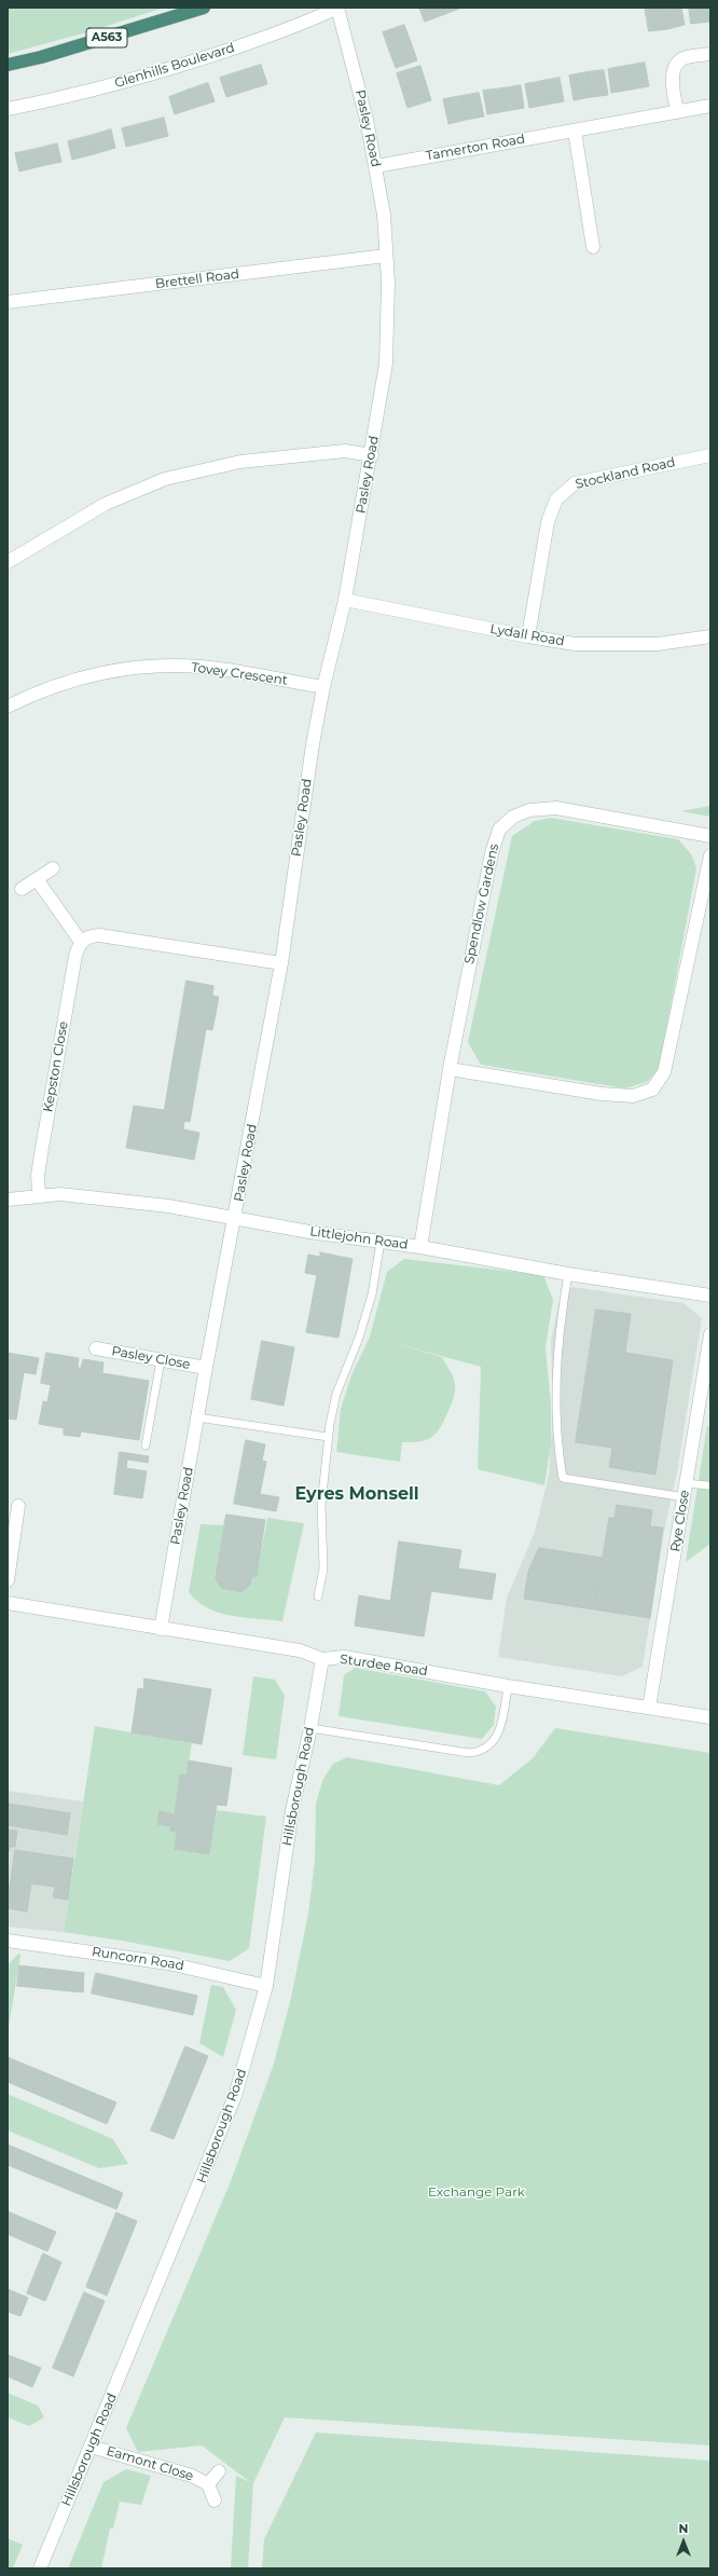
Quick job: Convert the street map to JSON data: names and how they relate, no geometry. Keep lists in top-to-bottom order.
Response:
{
  "streets": {
    "highway": ["A563"],
    "street": [
      "Glenhills Boulevard",
      "Pasley Road",
      "Tamerton Road",
      "Brettell Road",
      "Stockland Road",
      "Lydall Road",
      "Tovey Crescent",
      "Spendlow Gardens",
      "Kepston Close",
      "Littlejohn Road",
      "Pasley Close",
      "Rye Close",
      "Sturdee Road",
      "Hillsborough Road",
      "Runcorn Road",
      "Eamont Close"
    ]
  },
  "crossings": [
    ["Glenhills Boulevard", "Pasley Road"],
    ["Pasley Road", "Tamerton Road"],
    ["Pasley Road", "Brettell Road"],
    ["Pasley Road", "Lydall Road"],
    ["Pasley Road", "Tovey Crescent"],
    ["Pasley Road", "Littlejohn Road"],
    ["Pasley Road", "Pasley Close"],
    ["Pasley Road", "Sturdee Road"],
    ["Stockland Road", "Lydall Road"],
    ["Spendlow Gardens", "Littlejohn Road"],
    ["Kepston Close", "Littlejohn Road"],
    ["Rye Close", "Sturdee Road"],
    ["Sturdee Road", "Hillsborough Road"],
    ["Hillsborough Road", "Runcorn Road"],
    ["Hillsborough Road", "Eamont Close"]
  ],
  "districts": ["Eyres Monsell"],
  "parks": ["Exchange Park"],
  "north": "top"
}
